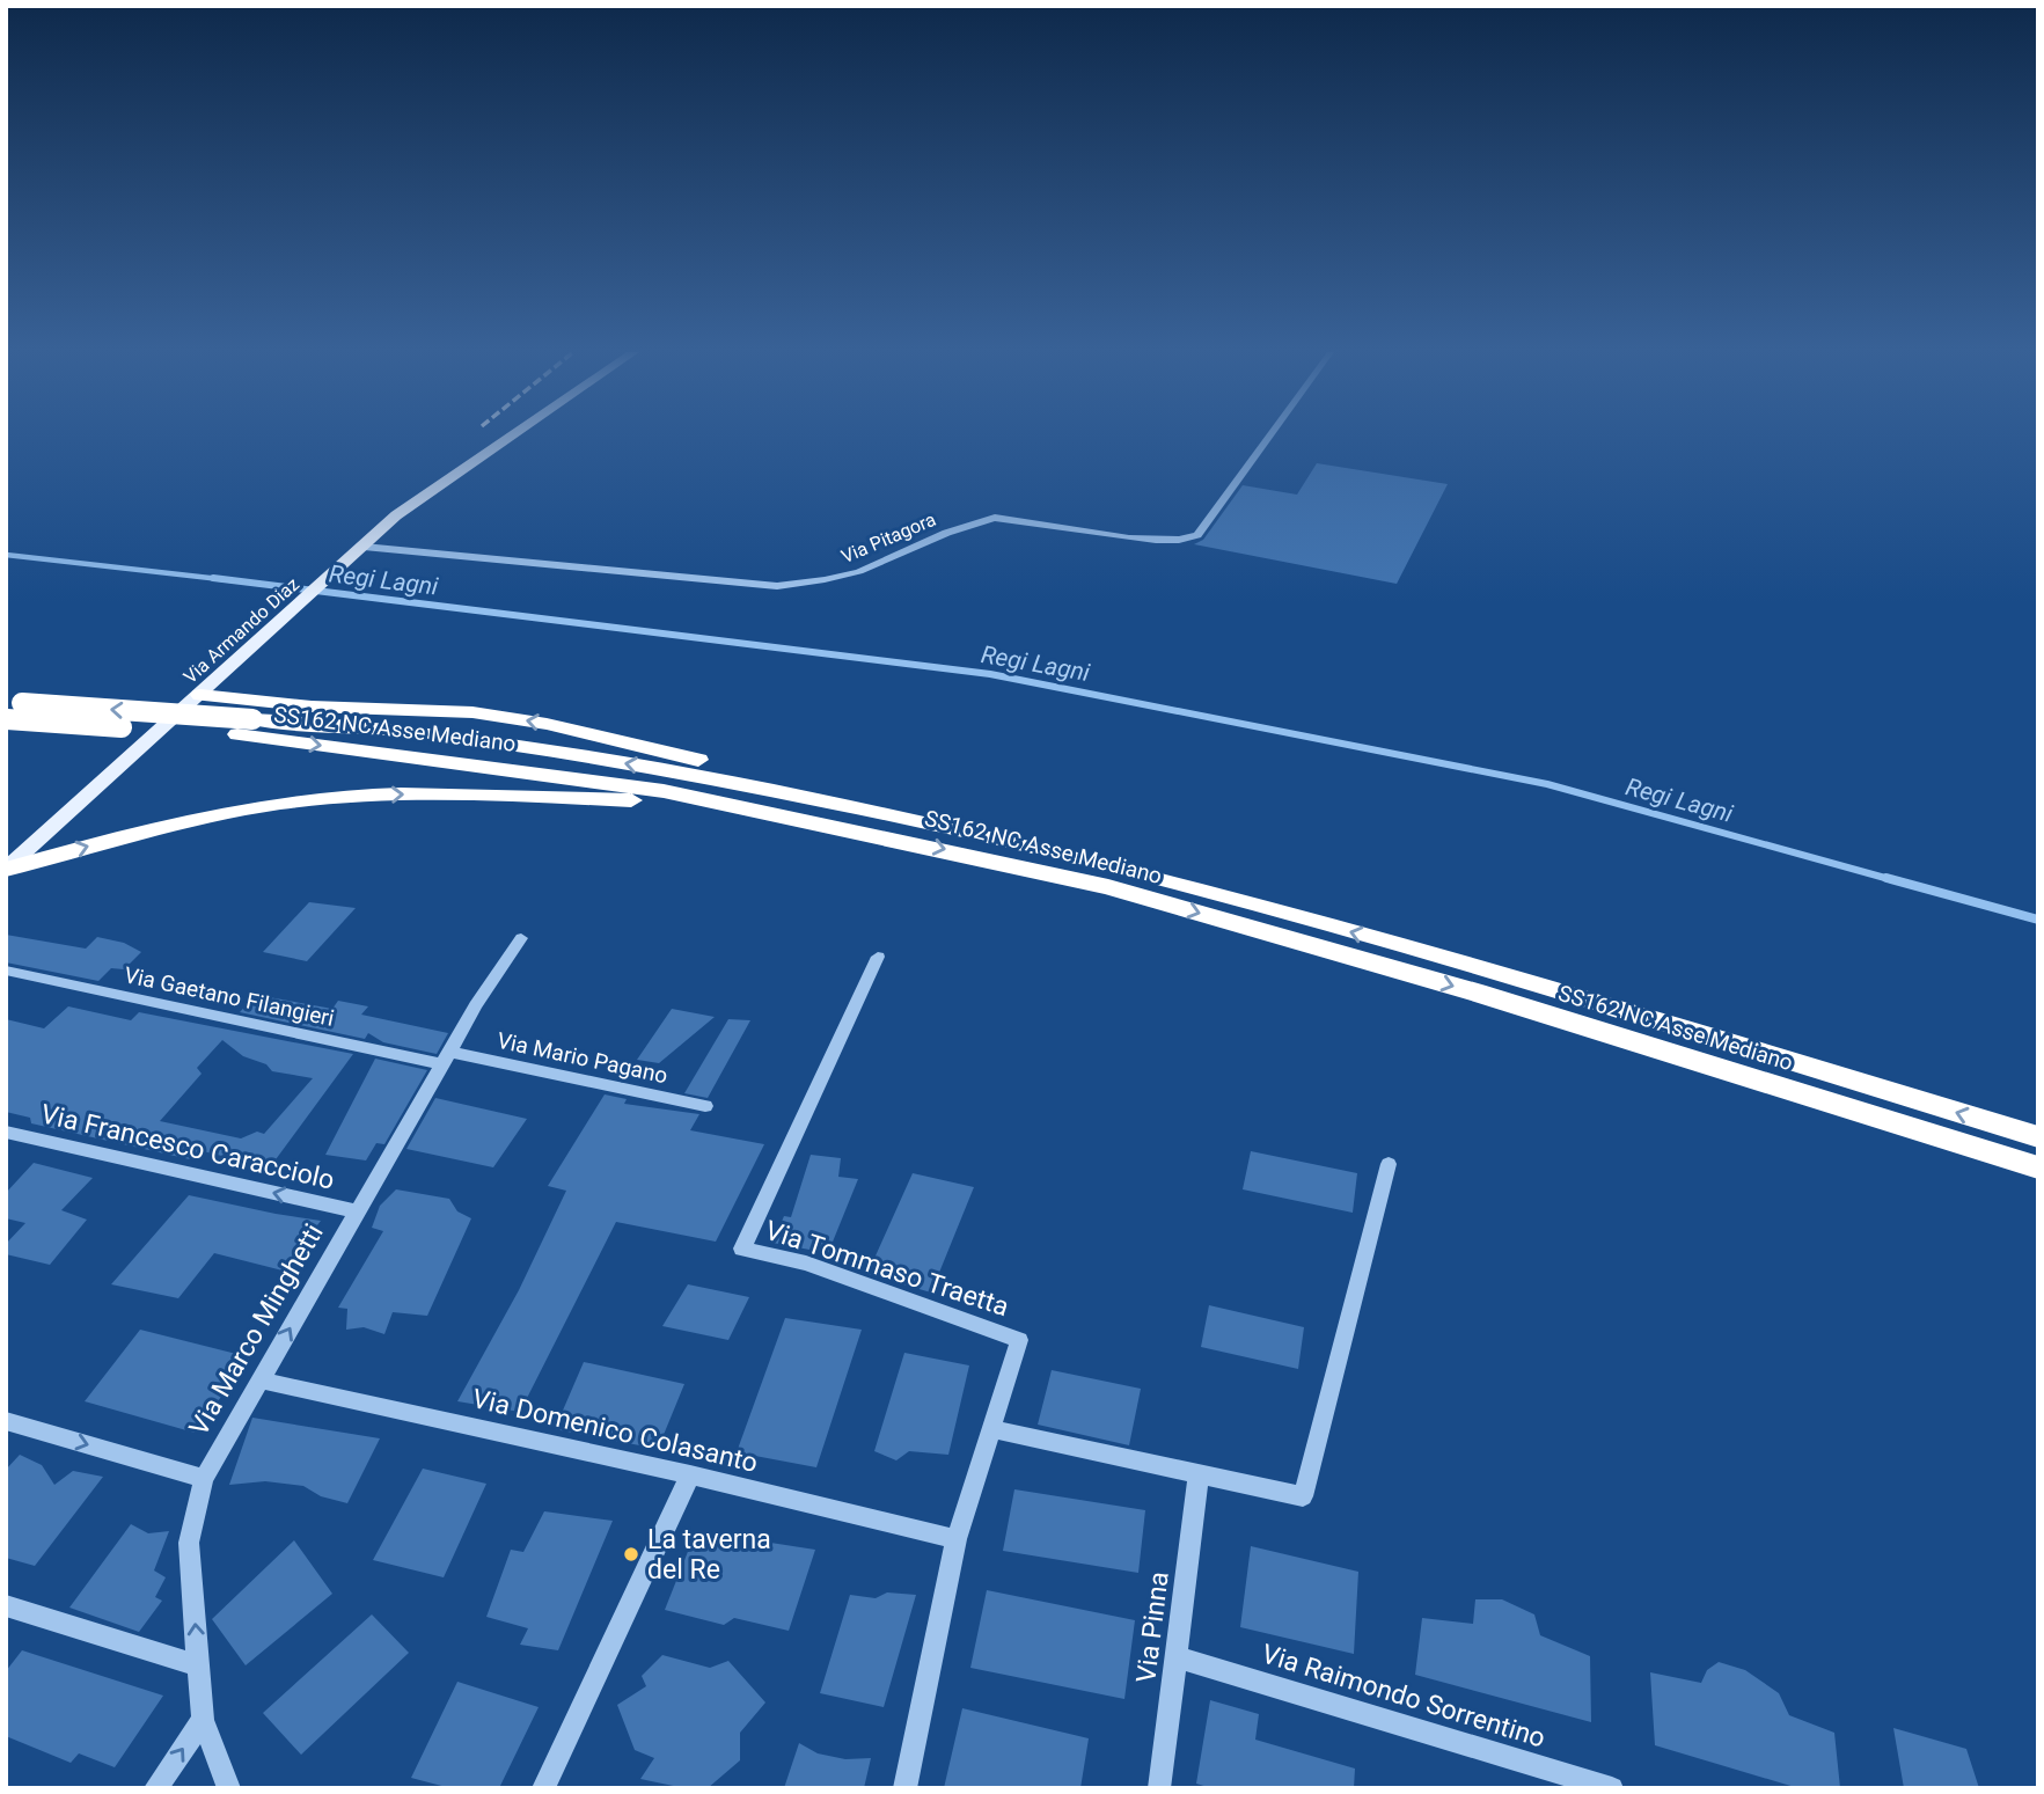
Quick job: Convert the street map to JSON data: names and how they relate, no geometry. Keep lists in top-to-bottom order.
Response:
{
  "streets": {
    "highway": ["SS162 NC Asse Mediano"],
    "main road": ["Via Armando Diaz"],
    "street": [
      "Via Pitagora",
      "Via Gaetano Filangieri",
      "Via Mario Pagano",
      "Via Francesco Caracciolo",
      "Via Tommaso Traetta",
      "Via Marco Minghetti",
      "Via Domenico Colasanto",
      "Via Pinna",
      "Via Raimondo Sorrentino"
    ]
  },
  "crossings": [
    ["Via Pitagora", "Via Armando Diaz"],
    ["Via Gaetano Filangieri", "Via Mario Pagano"],
    ["Via Gaetano Filangieri", "Via Marco Minghetti"],
    ["Via Mario Pagano", "Via Marco Minghetti"],
    ["Via Francesco Caracciolo", "Via Marco Minghetti"],
    ["Via Tommaso Traetta", "Via Domenico Colasanto"],
    ["Via Marco Minghetti", "Via Domenico Colasanto"],
    ["Via Pinna", "Via Raimondo Sorrentino"]
  ],
  "one_way": ["Via Francesco Caracciolo", "Via Marco Minghetti"],
  "water": ["Regi Lagni"],
  "places": ["La taverna del Re"]
}
